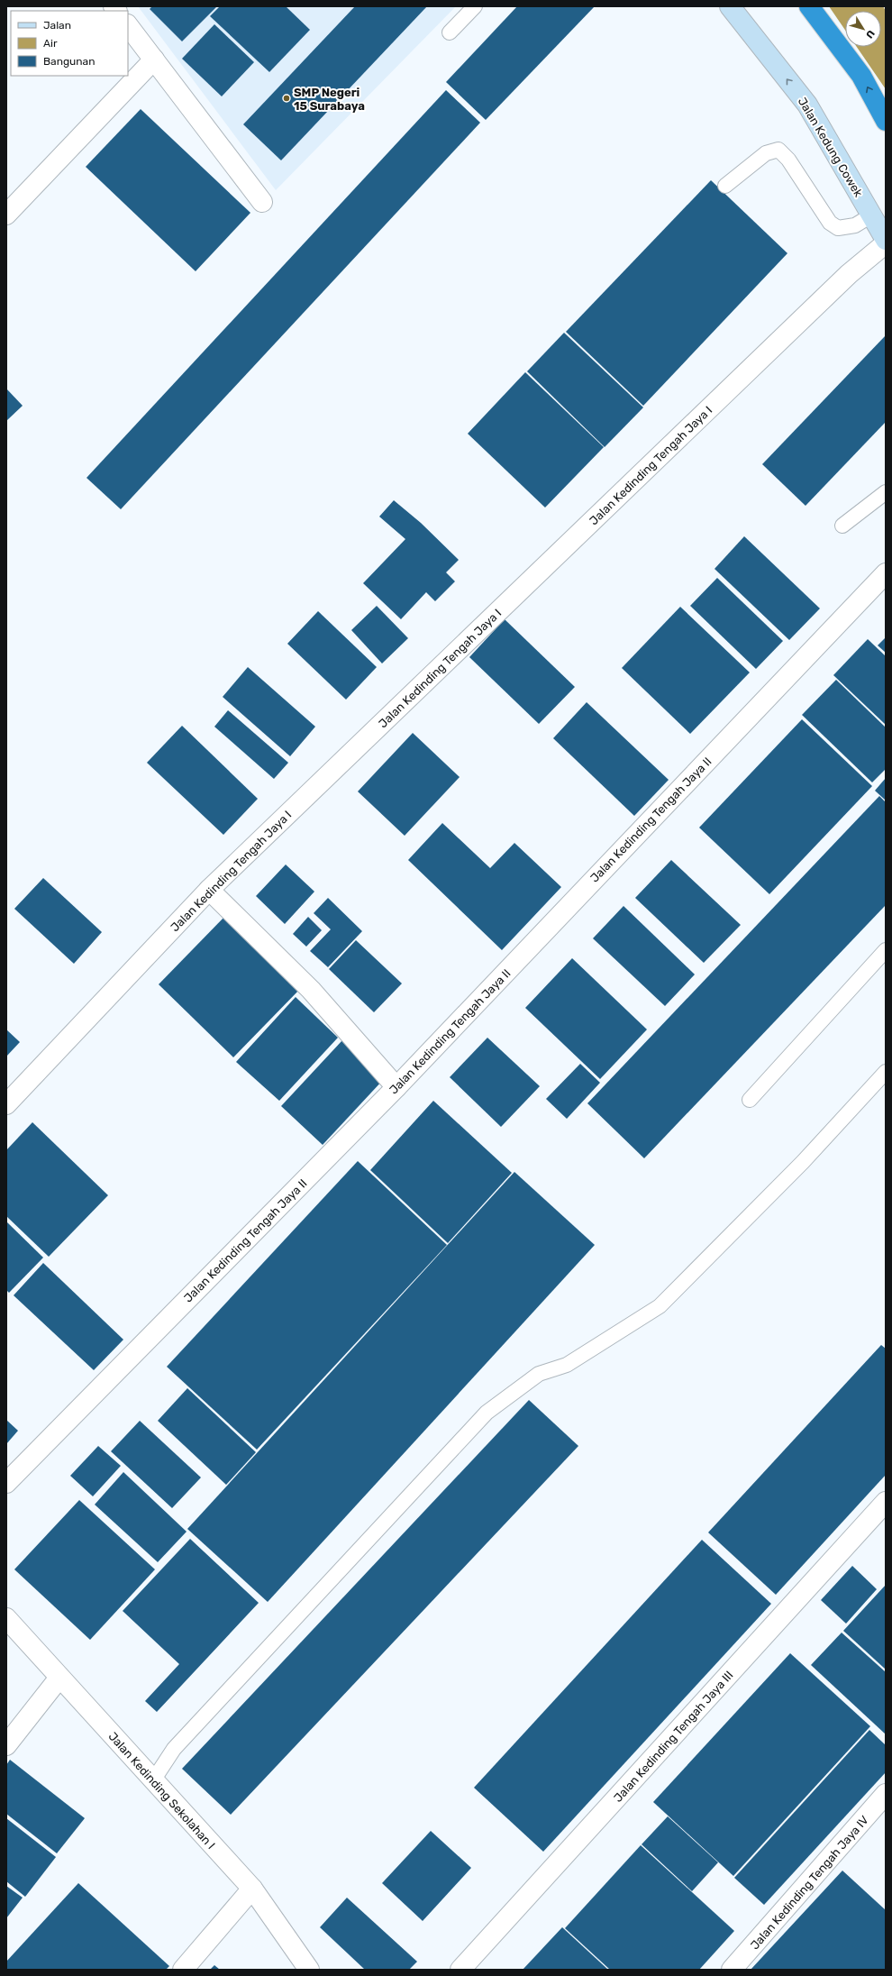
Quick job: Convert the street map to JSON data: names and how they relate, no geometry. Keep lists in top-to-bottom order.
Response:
{
  "streets": {
    "main road": ["Jalan Kedung Cowek"],
    "street": [
      "Jalan Kedinding Tengah Jaya I",
      "Jalan Kedinding Tengah Jaya II",
      "Jalan Kedinding Tengah Jaya III",
      "Jalan Kedinding Sekolahan I",
      "Jalan Kedinding Tengah Jaya IV"
    ]
  },
  "one_way": ["Jalan Kedung Cowek"],
  "places": ["SMP Negeri 15 Surabaya"],
  "legend": ["Jalan", "Air", "Bangunan"],
  "north": "bottom right"
}
